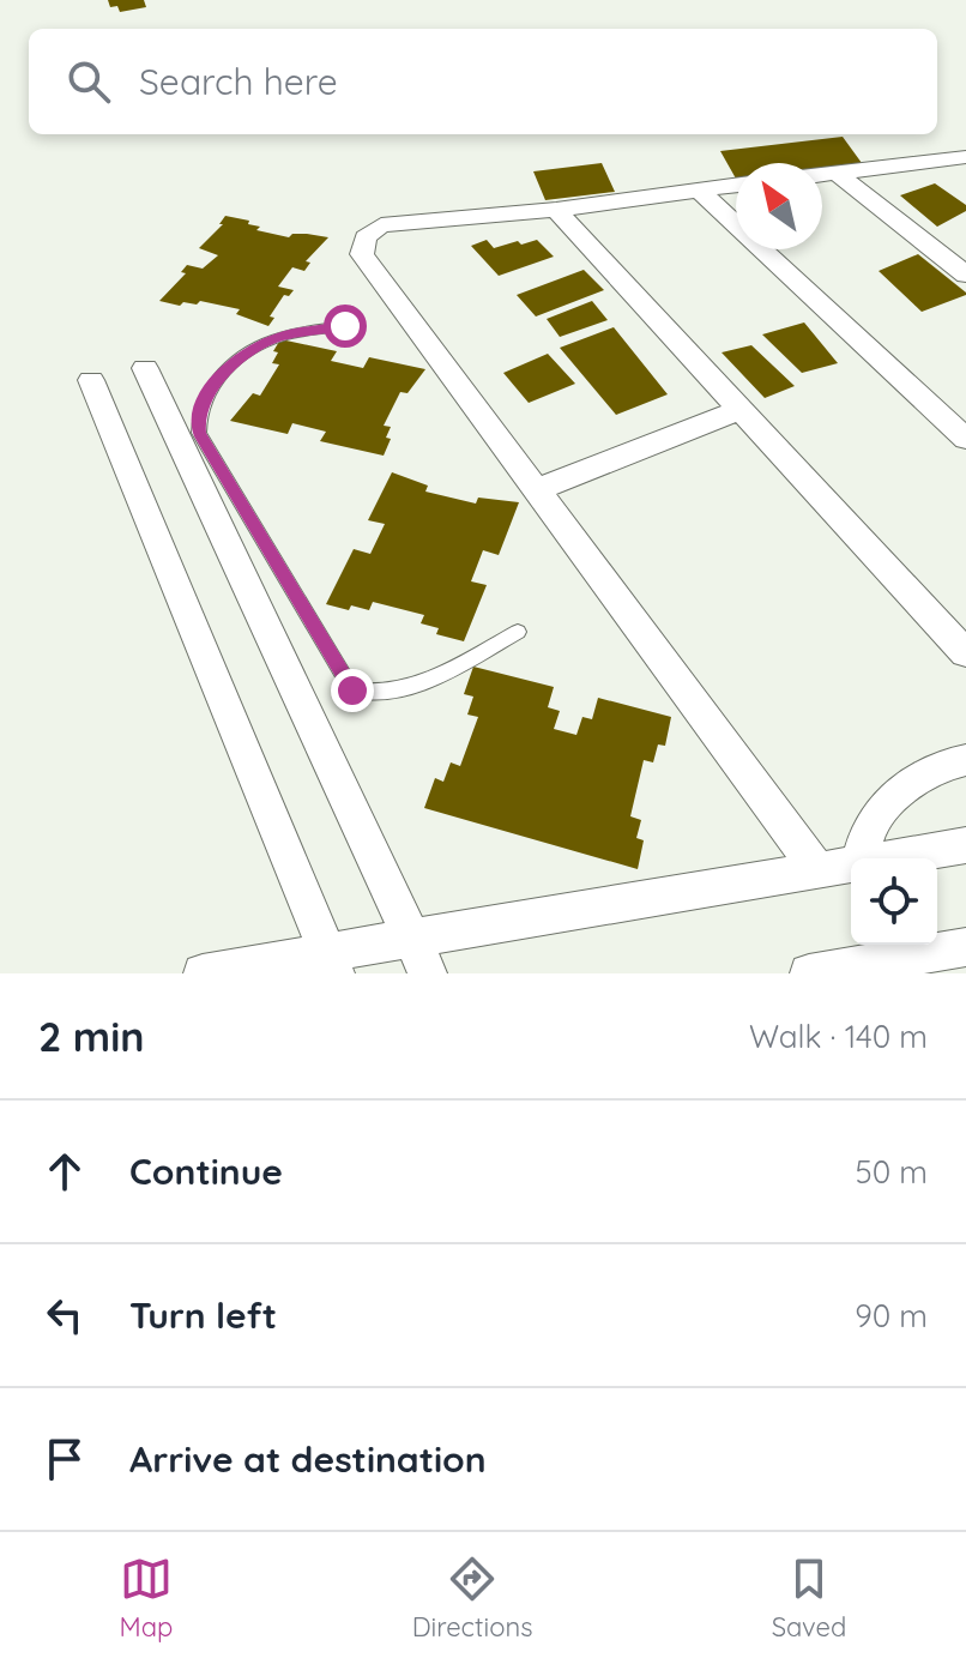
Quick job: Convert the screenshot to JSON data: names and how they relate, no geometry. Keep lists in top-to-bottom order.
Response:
{
  "north": "top left",
  "page": {
    "search": "Search here",
    "heading": ["2 min", "Walk · 140 m"],
    "list": [
      ["Continue", "50 m"],
      ["Turn left", "90 m"],
      "Arrive at destination"
    ],
    "nav": ["Map", "Directions", "Saved"]
  }
}
